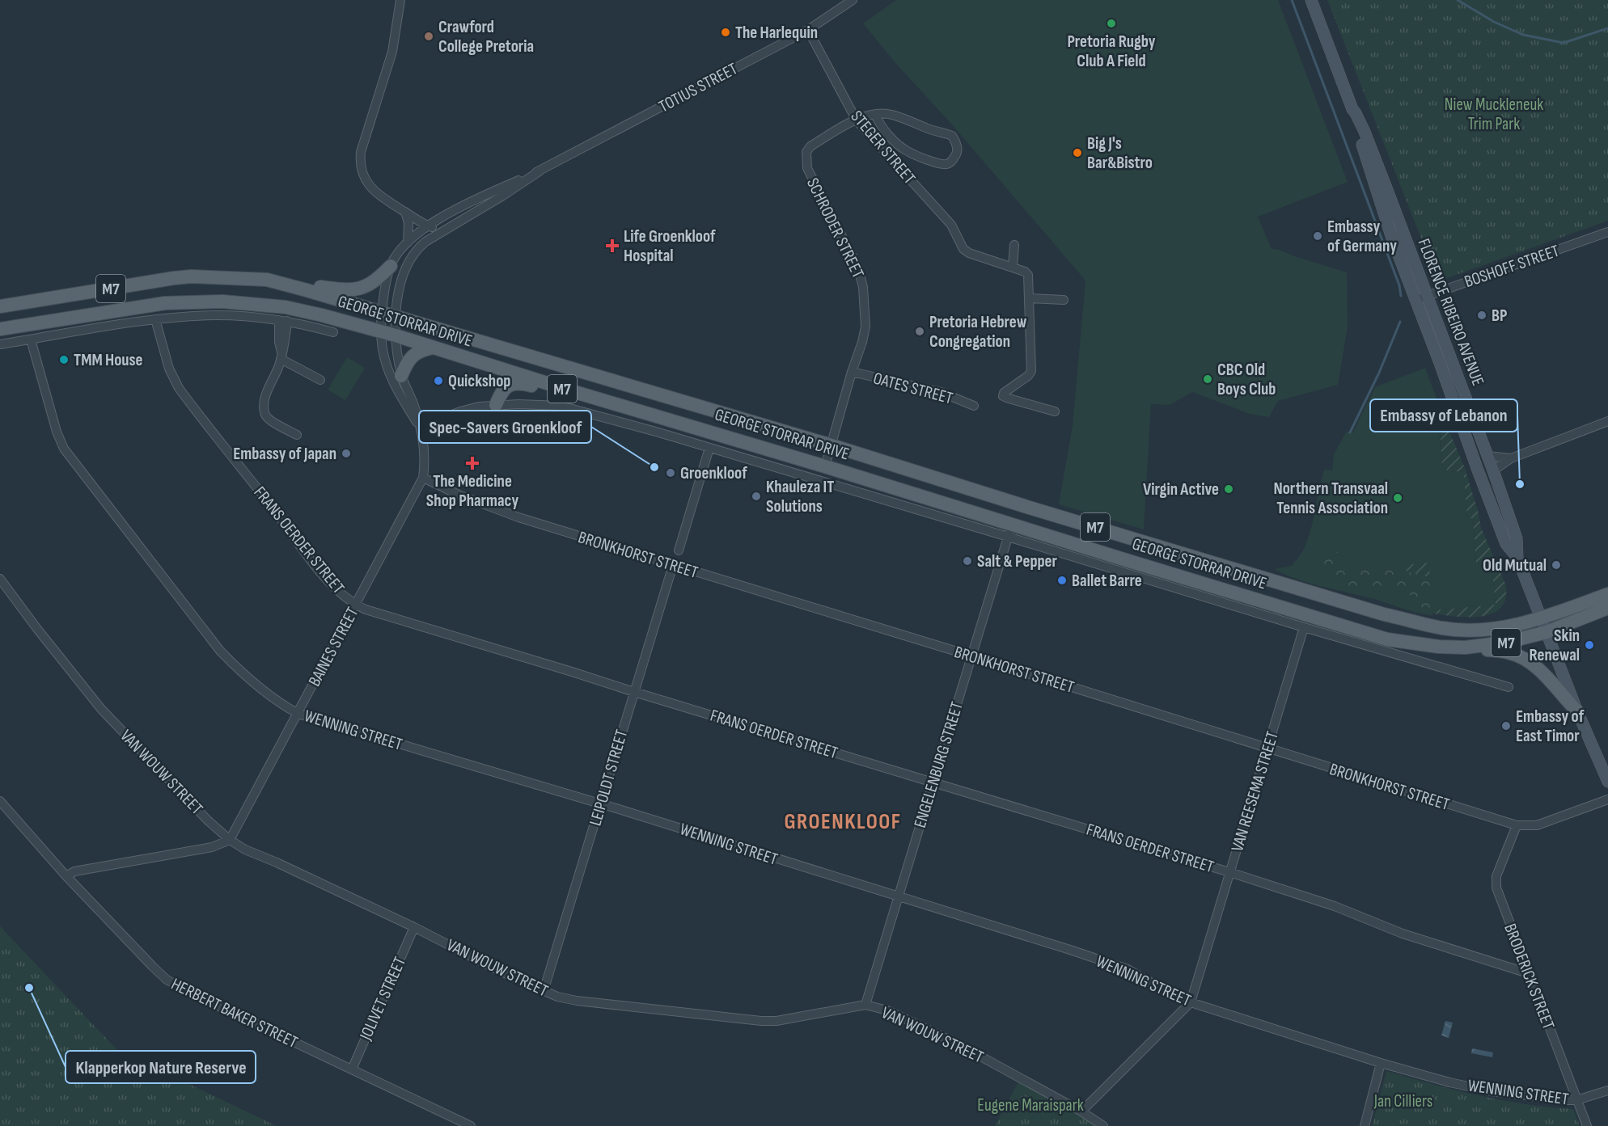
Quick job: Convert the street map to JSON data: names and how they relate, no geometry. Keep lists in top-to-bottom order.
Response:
{
  "streets": {
    "main road": ["M7", "FLORENCE RIBEIRO AVENUE", "GEORGE STORRAR DRIVE"],
    "street": [
      "TOTIUS STREET",
      "STEGER STREET",
      "SCHRODER STREET",
      "BOSHOFF STREET",
      "OATES STREET",
      "FRANS OERDER STREET",
      "BRONKHORST STREET",
      "BAINES STREET",
      "WENNING STREET",
      "ENGELENBURG STREET",
      "VAN WOUW STREET",
      "LEIPOLDT STREET",
      "VAN REESEMA STREET",
      "BRODERICK STREET",
      "JOLIVET STREET",
      "HERBERT BAKER STREET"
    ]
  },
  "crossings": [
    ["TOTIUS STREET", "STEGER STREET"],
    ["TOTIUS STREET", "GEORGE STORRAR DRIVE"],
    ["TOTIUS STREET", "BAINES STREET"],
    ["STEGER STREET", "SCHRODER STREET"],
    ["SCHRODER STREET", "GEORGE STORRAR DRIVE"],
    ["SCHRODER STREET", "OATES STREET"],
    ["BOSHOFF STREET", "FLORENCE RIBEIRO AVENUE"],
    ["M7", "FLORENCE RIBEIRO AVENUE"],
    ["M7", "GEORGE STORRAR DRIVE"],
    ["FLORENCE RIBEIRO AVENUE", "GEORGE STORRAR DRIVE"],
    ["GEORGE STORRAR DRIVE", "FRANS OERDER STREET"],
    ["GEORGE STORRAR DRIVE", "BAINES STREET"],
    ["GEORGE STORRAR DRIVE", "WENNING STREET"],
    ["GEORGE STORRAR DRIVE", "ENGELENBURG STREET"],
    ["GEORGE STORRAR DRIVE", "VAN REESEMA STREET"],
    ["FRANS OERDER STREET", "BAINES STREET"],
    ["FRANS OERDER STREET", "ENGELENBURG STREET"],
    ["FRANS OERDER STREET", "LEIPOLDT STREET"],
    ["FRANS OERDER STREET", "VAN REESEMA STREET"],
    ["FRANS OERDER STREET", "BRODERICK STREET"],
    ["BRONKHORST STREET", "BAINES STREET"],
    ["BRONKHORST STREET", "ENGELENBURG STREET"],
    ["BRONKHORST STREET", "LEIPOLDT STREET"],
    ["BRONKHORST STREET", "VAN REESEMA STREET"],
    ["BRONKHORST STREET", "BRODERICK STREET"],
    ["BAINES STREET", "WENNING STREET"],
    ["BAINES STREET", "VAN WOUW STREET"],
    ["WENNING STREET", "ENGELENBURG STREET"],
    ["WENNING STREET", "LEIPOLDT STREET"],
    ["WENNING STREET", "VAN REESEMA STREET"],
    ["WENNING STREET", "BRODERICK STREET"],
    ["ENGELENBURG STREET", "VAN WOUW STREET"],
    ["VAN WOUW STREET", "LEIPOLDT STREET"],
    ["VAN WOUW STREET", "VAN REESEMA STREET"],
    ["VAN WOUW STREET", "JOLIVET STREET"],
    ["JOLIVET STREET", "HERBERT BAKER STREET"]
  ],
  "districts": ["GROENKLOOF"],
  "parks": ["Niew Muckleneuk Trim Park", "Jan Cilliers", "Eugene Maraispark"],
  "places": {
    "other": [
      "Pretoria Rugby Club A Field",
      "The Harlequin",
      "Crawford College Pretoria",
      "Big J's Bar&Bistro",
      "Embassy of Germany",
      "BP",
      "Pretoria Hebrew Congregation",
      "TMM House",
      "CBC Old Boys Club",
      "Quickshop",
      "Embassy of Japan",
      "Spec-Savers Groenkloof",
      "Groenkloof",
      "Embassy of Lebanon",
      "Virgin Active",
      "Khauleza IT Solutions",
      "Northern Transvaal Tennis Association",
      "Salt & Pepper",
      "Old Mutual",
      "Ballet Barre",
      "Skin Renewal",
      "Embassy of East Timor",
      "Klapperkop Nature Reserve"
    ],
    "health": ["Life Groenkloof Hospital", "The Medicine Shop Pharmacy"]
  }
}
